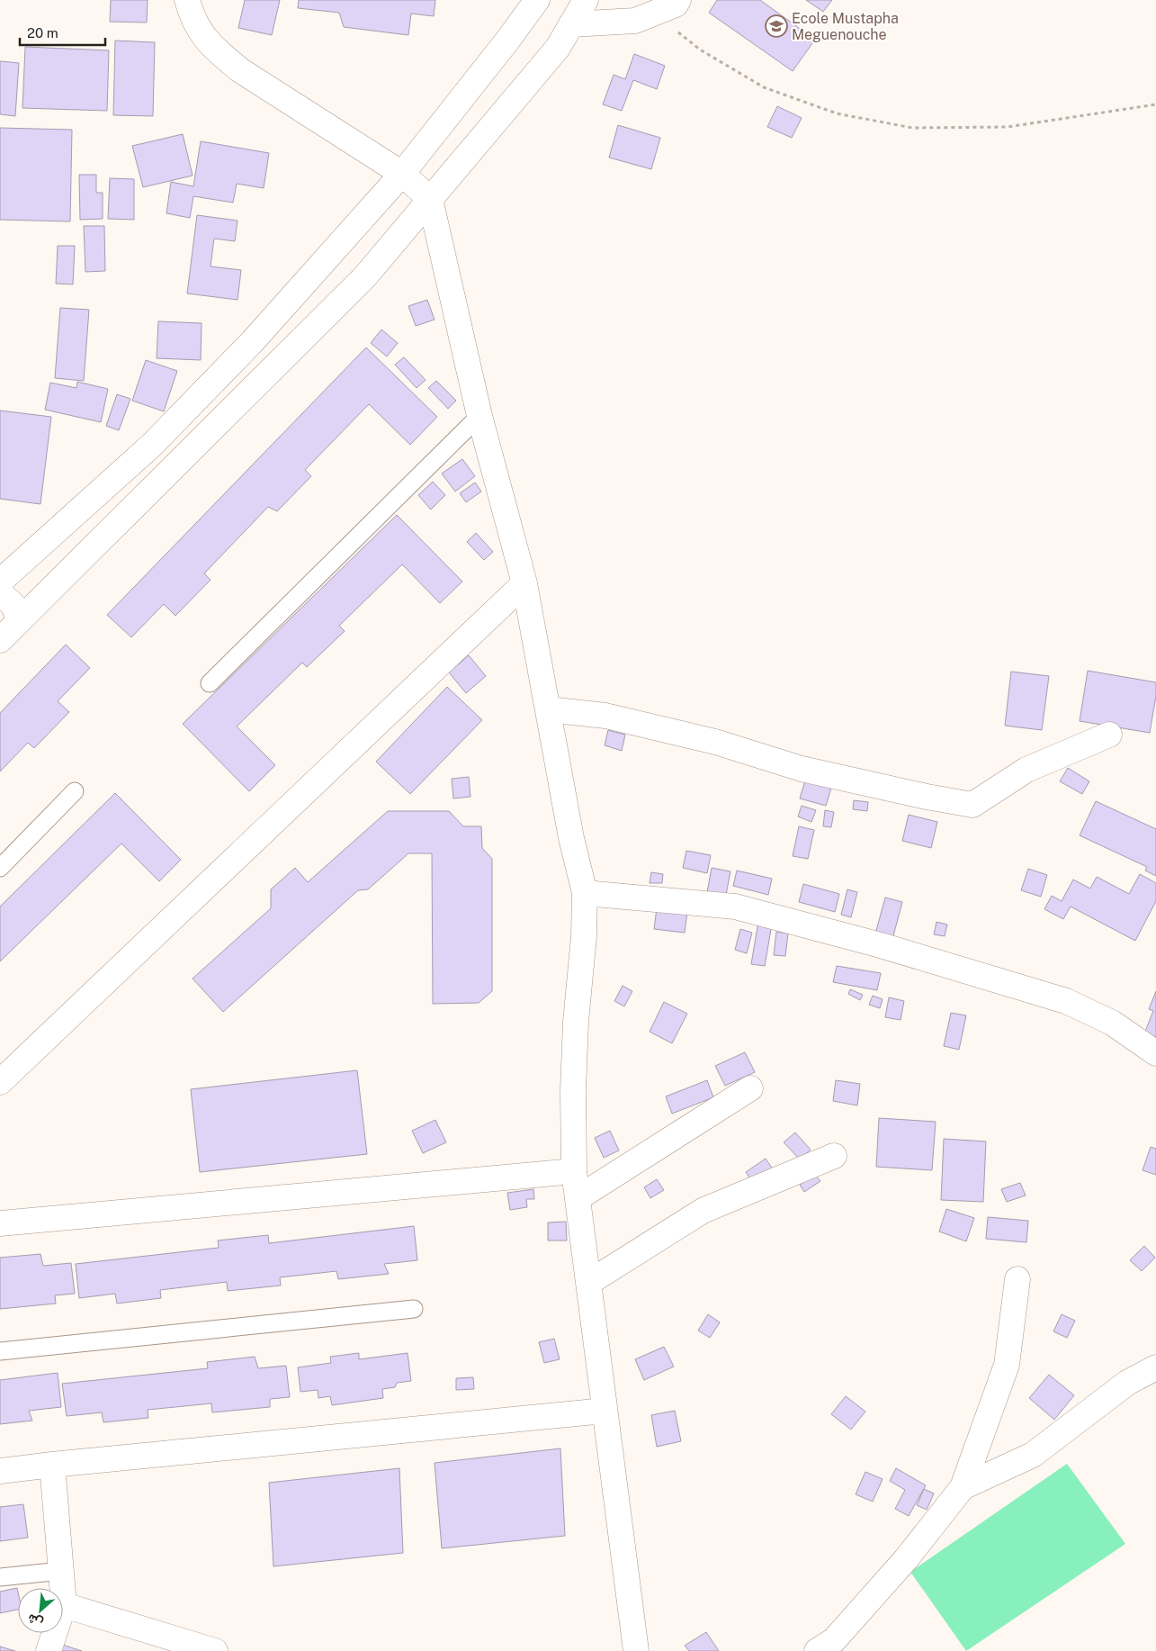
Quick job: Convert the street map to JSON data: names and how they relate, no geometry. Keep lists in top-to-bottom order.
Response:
{
  "places": {
    "school or university": ["Ecole Mustapha Meguenouche"]
  },
  "scale_bar": "20 m",
  "north": "bottom left"
}
